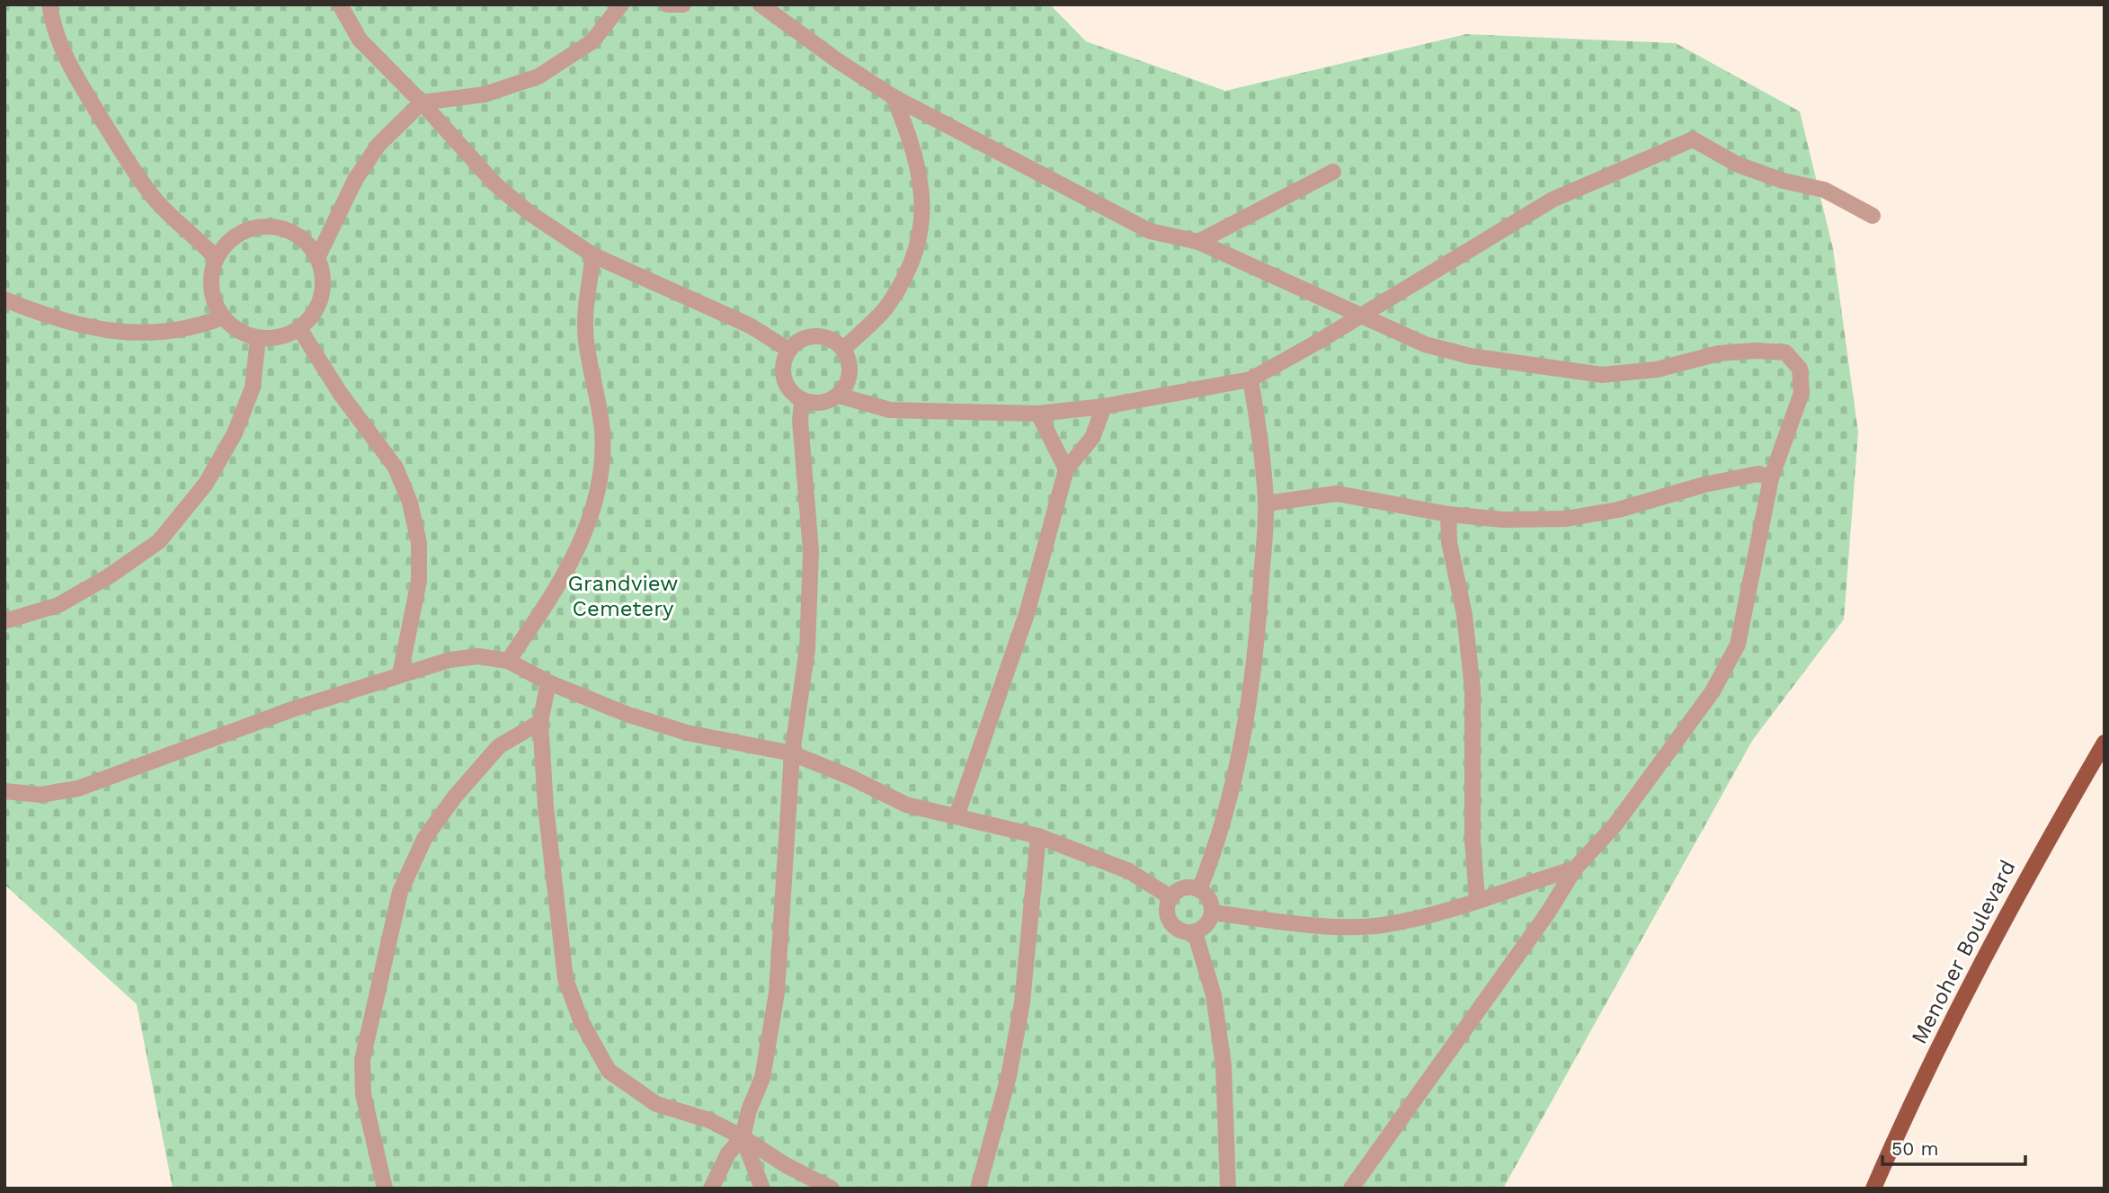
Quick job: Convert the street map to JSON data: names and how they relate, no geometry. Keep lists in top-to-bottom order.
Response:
{
  "streets": {
    "main road": ["Menoher Boulevard"]
  },
  "parks": ["Grandview Cemetery"],
  "scale_bar": "50 m"
}
